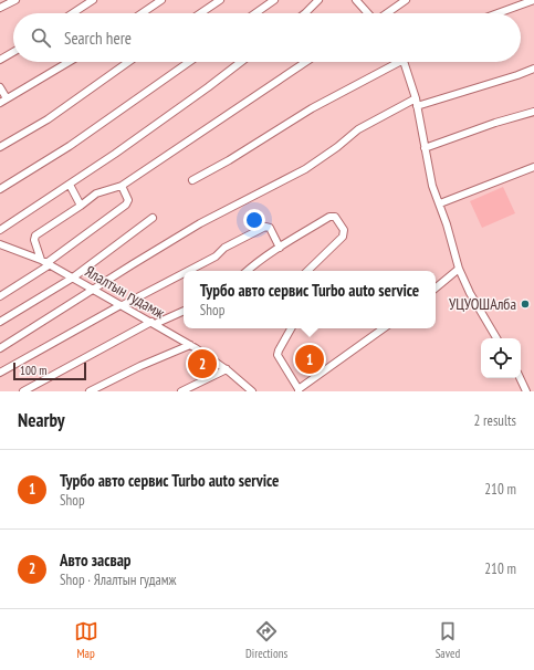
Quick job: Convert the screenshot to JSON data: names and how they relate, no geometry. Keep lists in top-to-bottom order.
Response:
{
  "streets": {
    "street": ["Ялалтын гудамж"]
  },
  "places": ["УЦУОШАлба"],
  "scale_bar": "100 m",
  "page": {
    "search": "Search here",
    "popup": ["Турбо авто сервис Turbo auto service", "Shop"],
    "pins": ["1", "2"],
    "scale": "100 m",
    "heading": ["Nearby", "2 results"],
    "list": [
      {
        "mark": "1",
        "name": "Турбо авто сервис Turbo auto service",
        "note": "Shop",
        "value": "210 m"
      },
      {
        "mark": "2",
        "name": "Авто засвар",
        "note": "Shop · Ялалтын гудамж",
        "value": "210 m"
      }
    ],
    "nav": ["Map", "Directions", "Saved"]
  }
}
